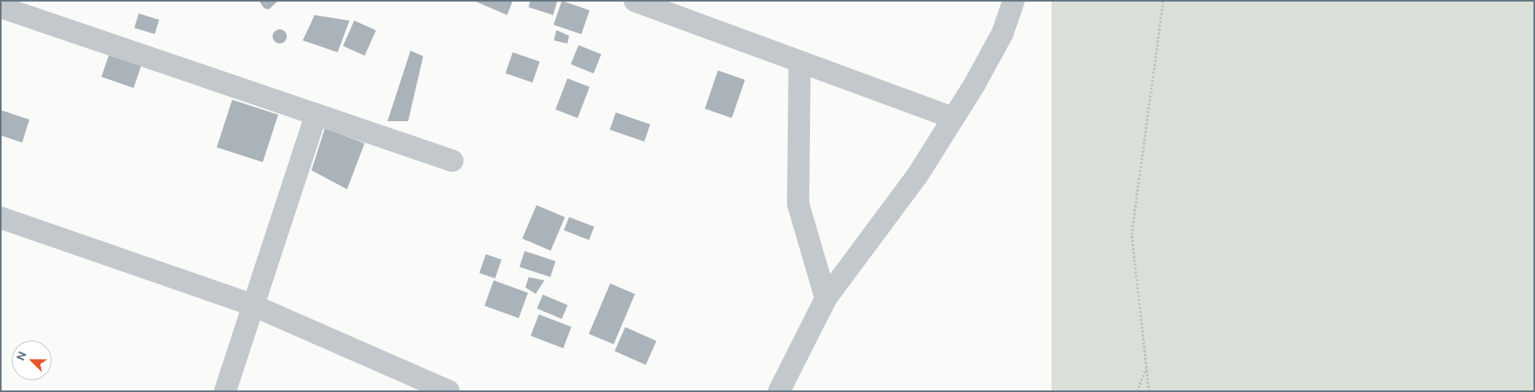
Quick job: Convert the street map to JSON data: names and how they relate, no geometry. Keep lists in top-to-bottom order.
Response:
{
  "north": "top left"
}
